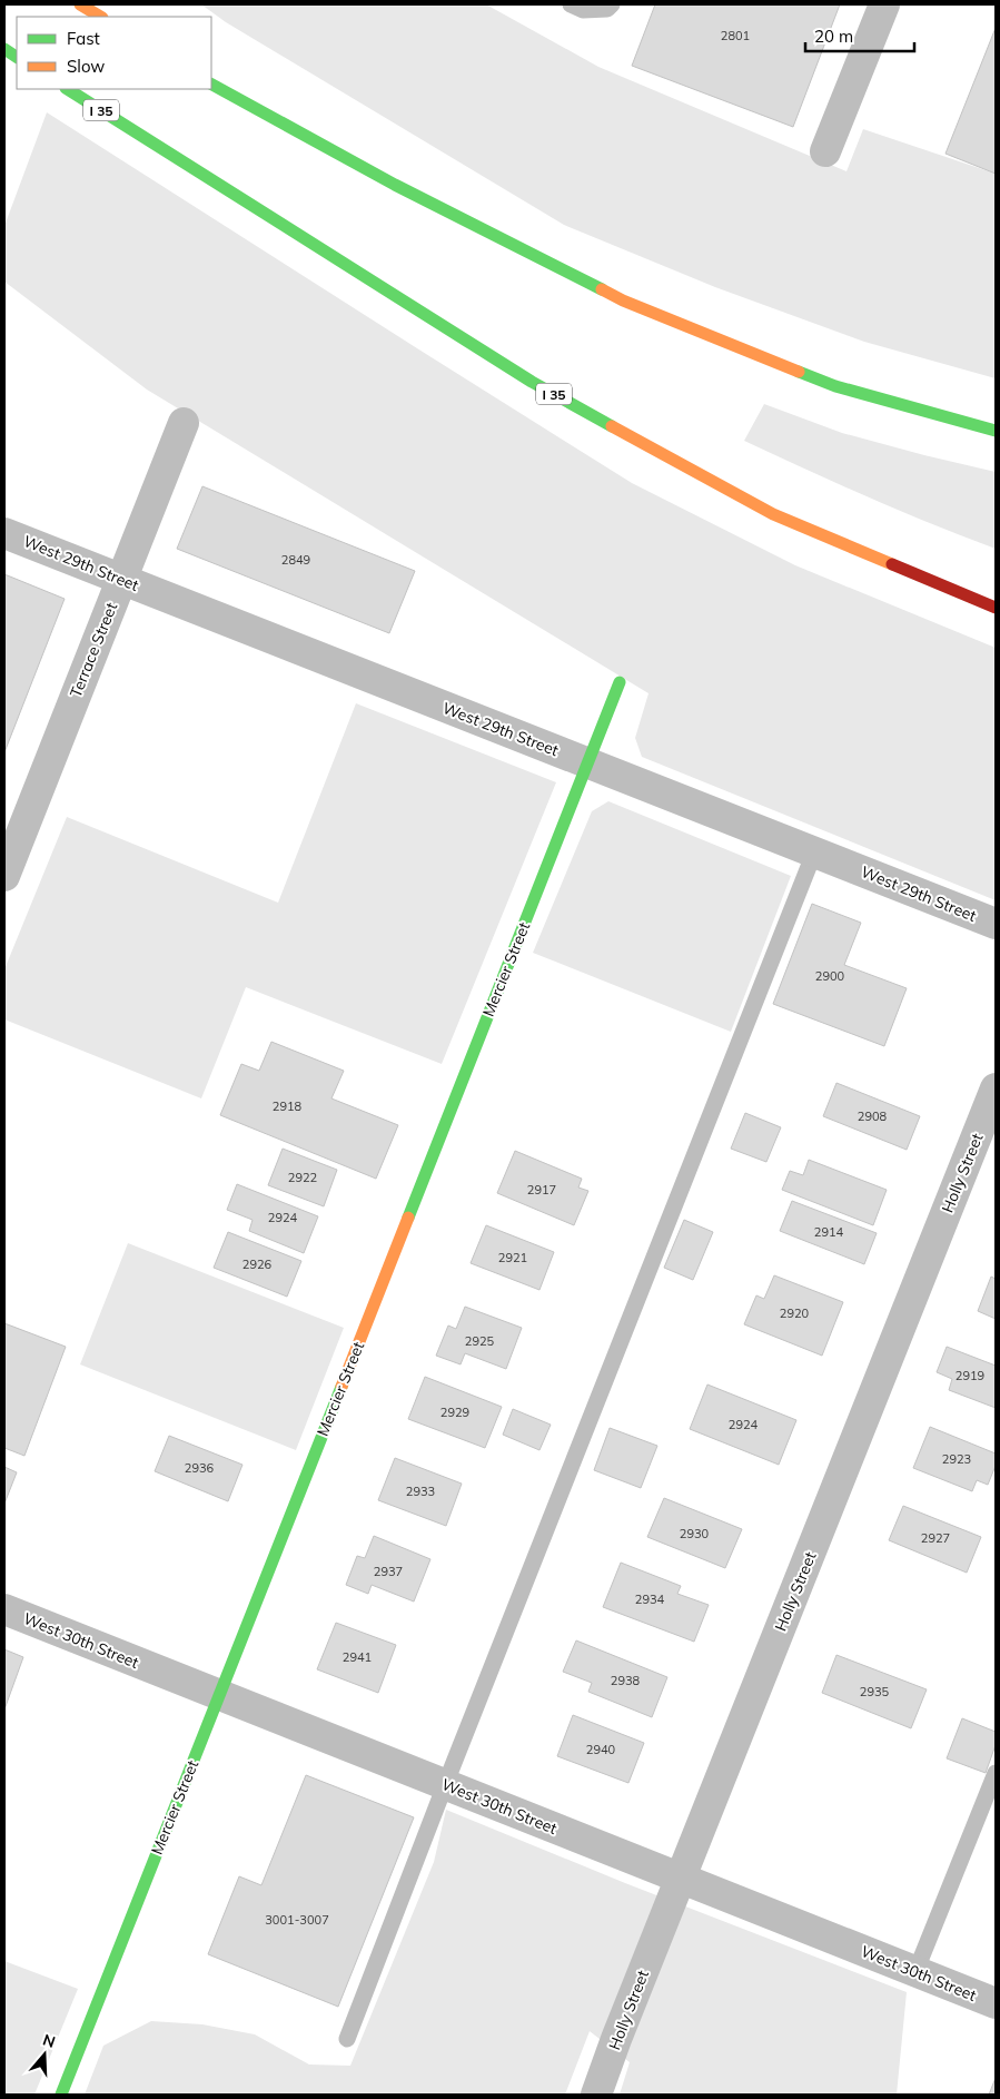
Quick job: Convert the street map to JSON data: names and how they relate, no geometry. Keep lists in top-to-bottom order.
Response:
{
  "streets": {
    "main road": ["I 35", "Mercier Street"],
    "street": [
      "West 29th Street",
      "Terrace Street",
      "Holly Street",
      "West 30th Street"
    ]
  },
  "crossings": [
    ["West 29th Street", "Terrace Street"],
    ["West 29th Street", "Mercier Street"],
    ["Mercier Street", "West 30th Street"],
    ["Holly Street", "West 30th Street"]
  ],
  "house_numbers": [
    "2801",
    "2849",
    "2900",
    "2918",
    "2908",
    "2922",
    "2917",
    "2924",
    "2914",
    "2921",
    "2926",
    "2920",
    "2925",
    "2919",
    "2929",
    "2924",
    "2923",
    "2936",
    "2933",
    "2930",
    "2927",
    "2937",
    "2934",
    "2941",
    "2938",
    "2935",
    "2940",
    "3001-3007"
  ],
  "legend": ["Fast", "Slow"],
  "scale_bar": "20 m",
  "north": "top"
}
